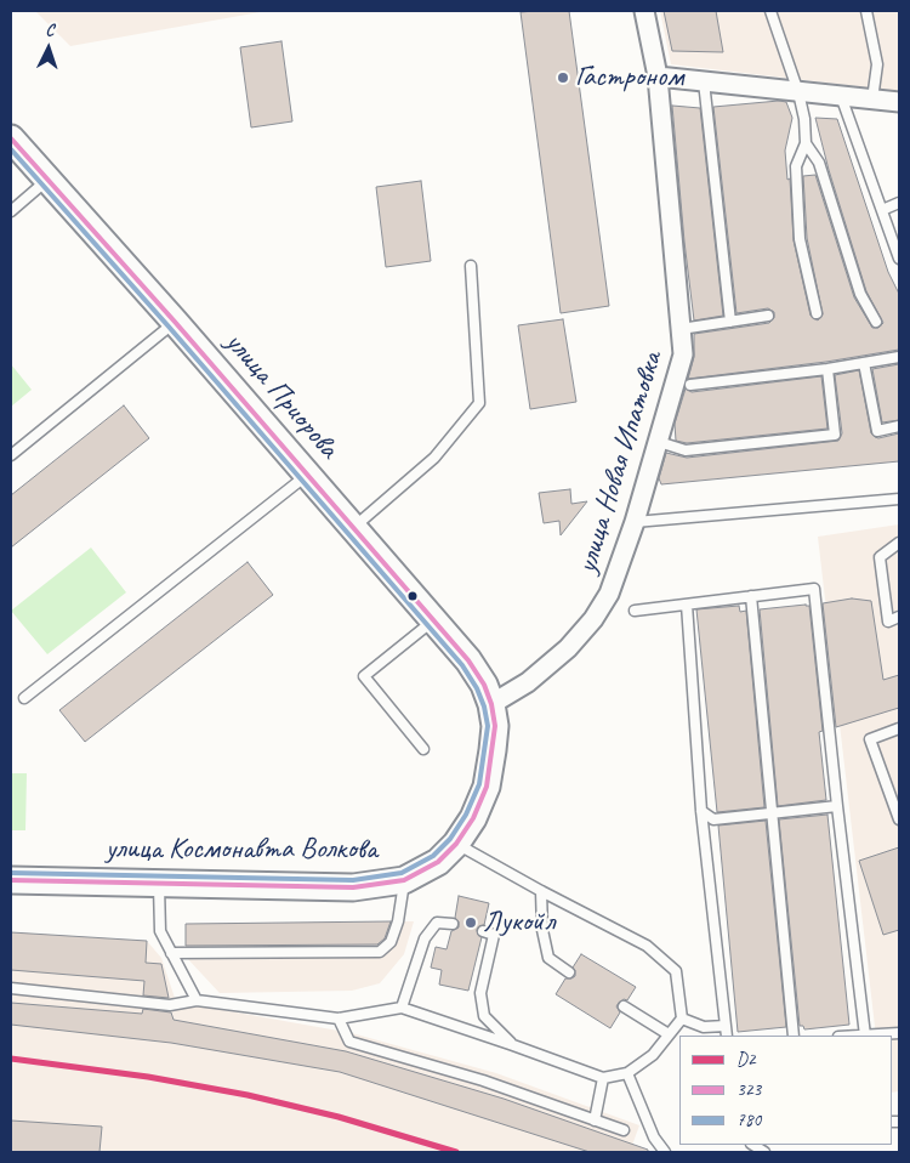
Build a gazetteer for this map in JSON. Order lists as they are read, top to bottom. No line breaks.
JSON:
{"streets":{"street":["улица Приорова","улица Новая Ипатовка","улица Космонавта Волкова"]},"crossings":[["улица Приорова","улица Новая Ипатовка"],["улица Приорова","улица Космонавта Волкова"],["улица Новая Ипатовка","улица Космонавта Волкова"]],"places":["Гастроном","Лукойл"],"lines":["transit line 323","transit line 780","transit line D2"],"legend":["D2","323","780"],"north":"top"}
